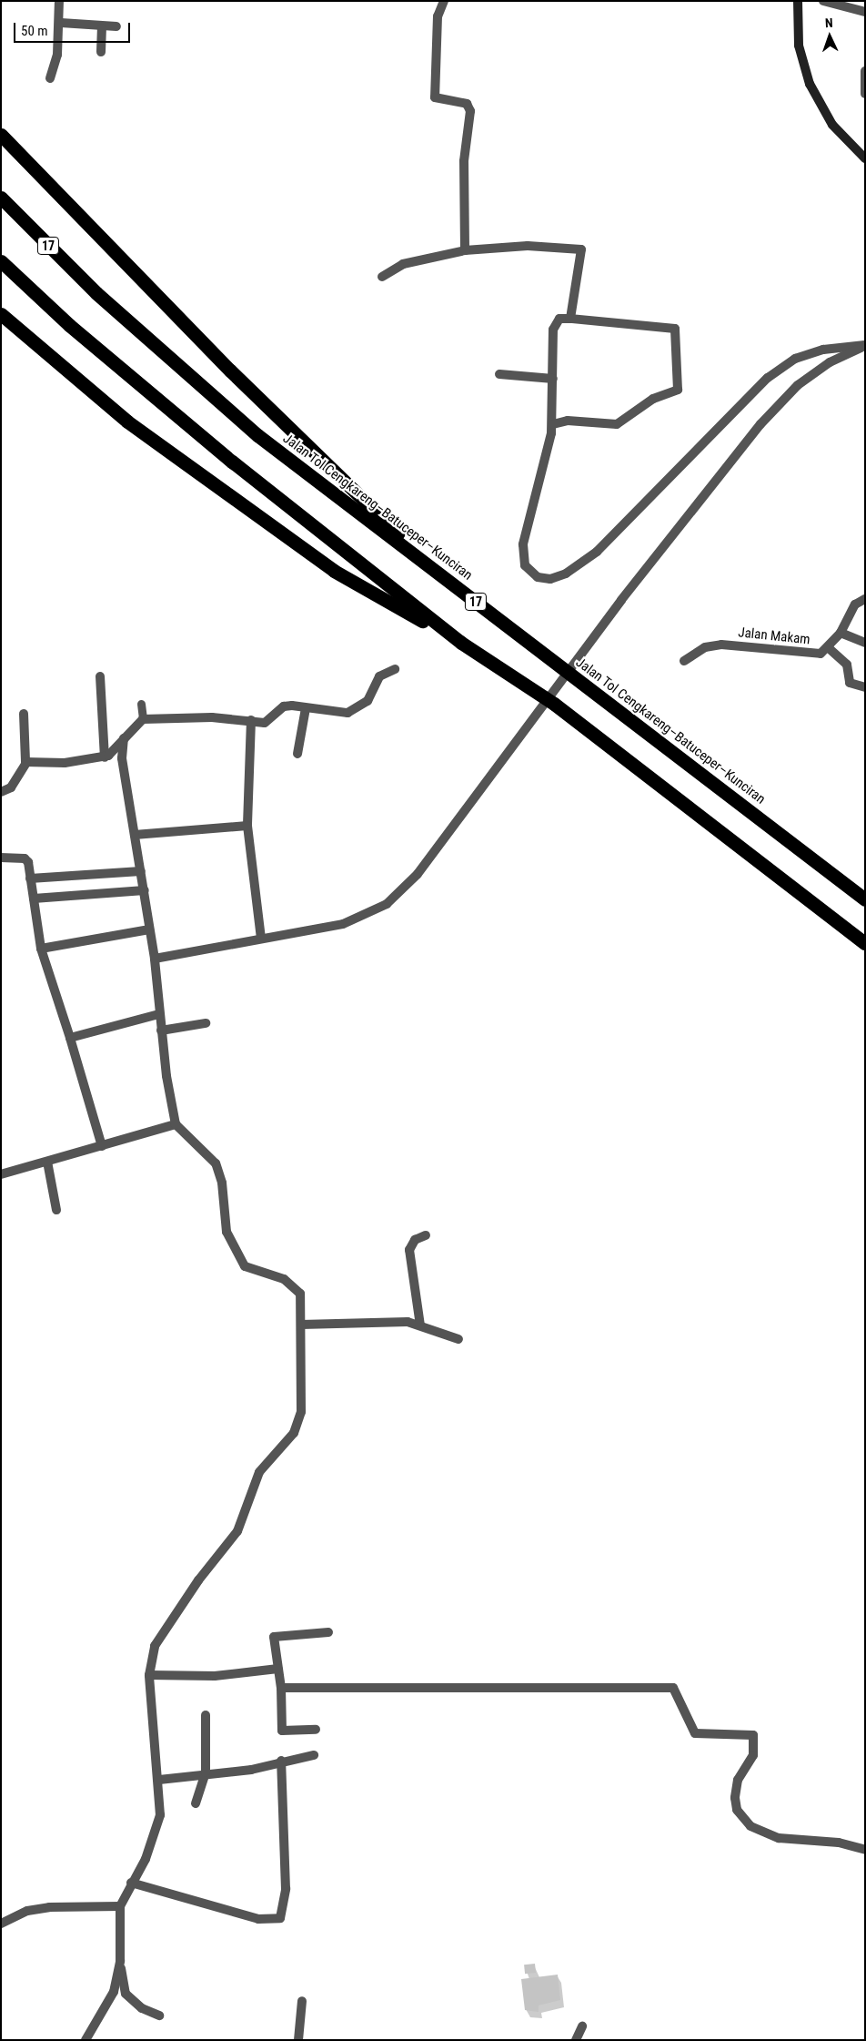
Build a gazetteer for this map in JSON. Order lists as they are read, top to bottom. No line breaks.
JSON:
{"streets":{"highway":["17","Jalan Tol Cengkareng–Batuceper–Kunciran"],"street":["Jalan Makam"]},"scale_bar":"50 m","north":"top"}
